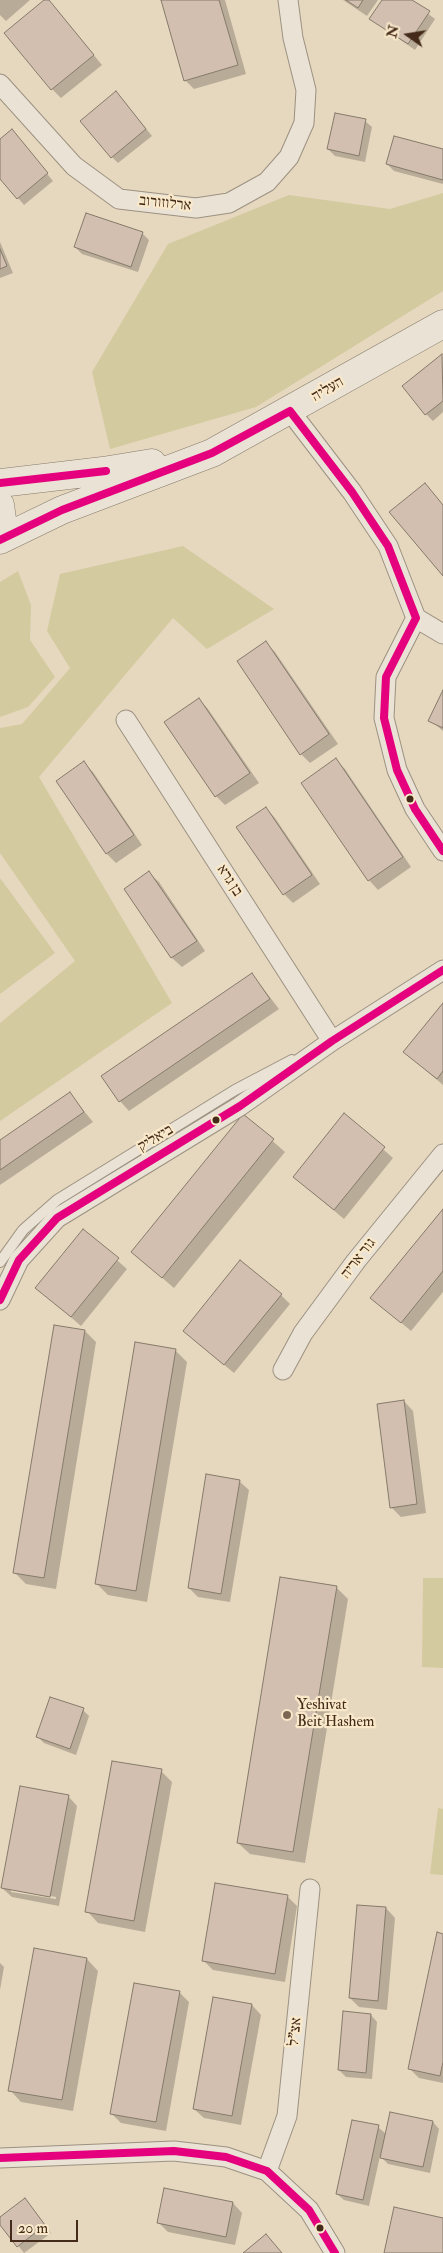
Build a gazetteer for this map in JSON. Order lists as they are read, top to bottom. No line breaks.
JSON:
{"streets":{"main road":["העליה"],"street":["ארלוזורוב","בן גרא","ביאליק","גור אריה","אצ\"ל"]},"crossings":[["בן גרא","ביאליק"]],"places":["Yeshivat Beit Hashem"],"scale_bar":"20 m","north":"left"}
